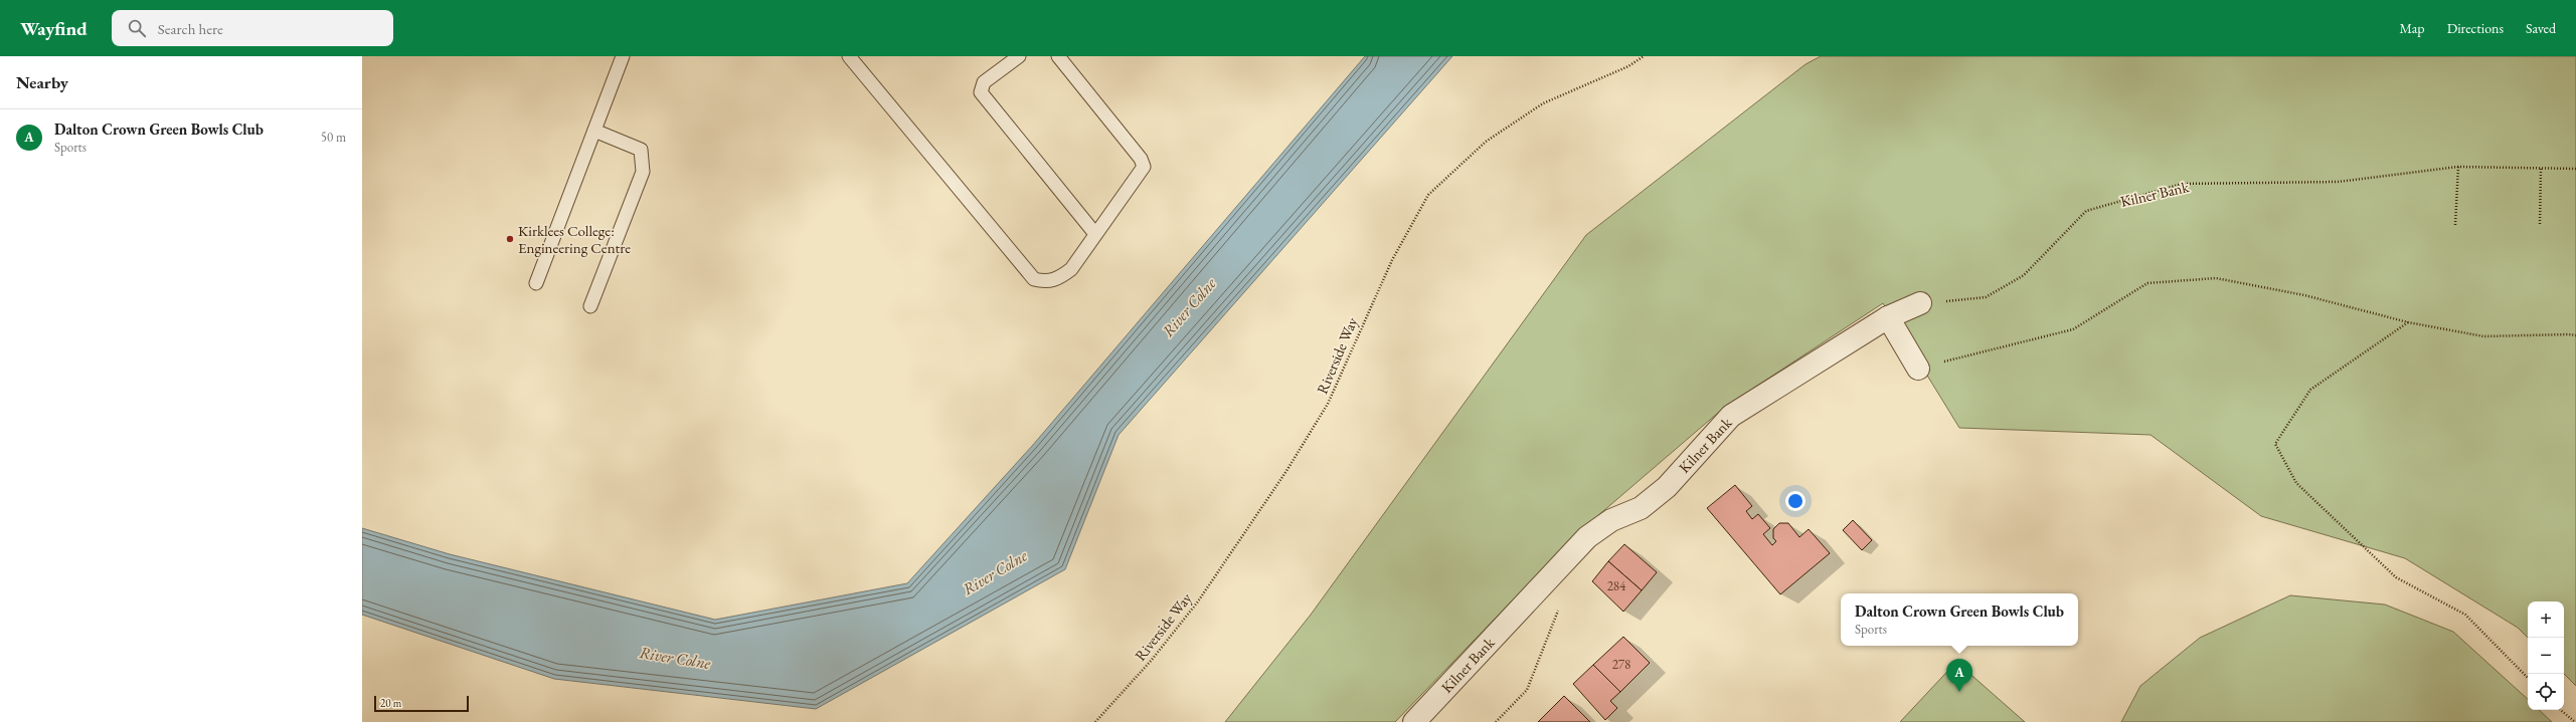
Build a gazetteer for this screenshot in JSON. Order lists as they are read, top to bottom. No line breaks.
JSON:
{"streets":{"street":["Kilner Bank"],"path":["Riverside Way"]},"water":["River Colne"],"places":["Kirklees College: Engineering Centre"],"house_numbers":["284","278"],"scale_bar":"20 m","page":{"header":"Wayfind","search":"Search here","nav":["Map","Directions","Saved"],"heading":"Nearby","list":[{"mark":"A","name":"Dalton Crown Green Bowls Club","note":"Sports","value":"50 m"}],"popup":["Dalton Crown Green Bowls Club","Sports"],"map_buttons":["+","−"],"pins":"A","scale":"20 m"}}
